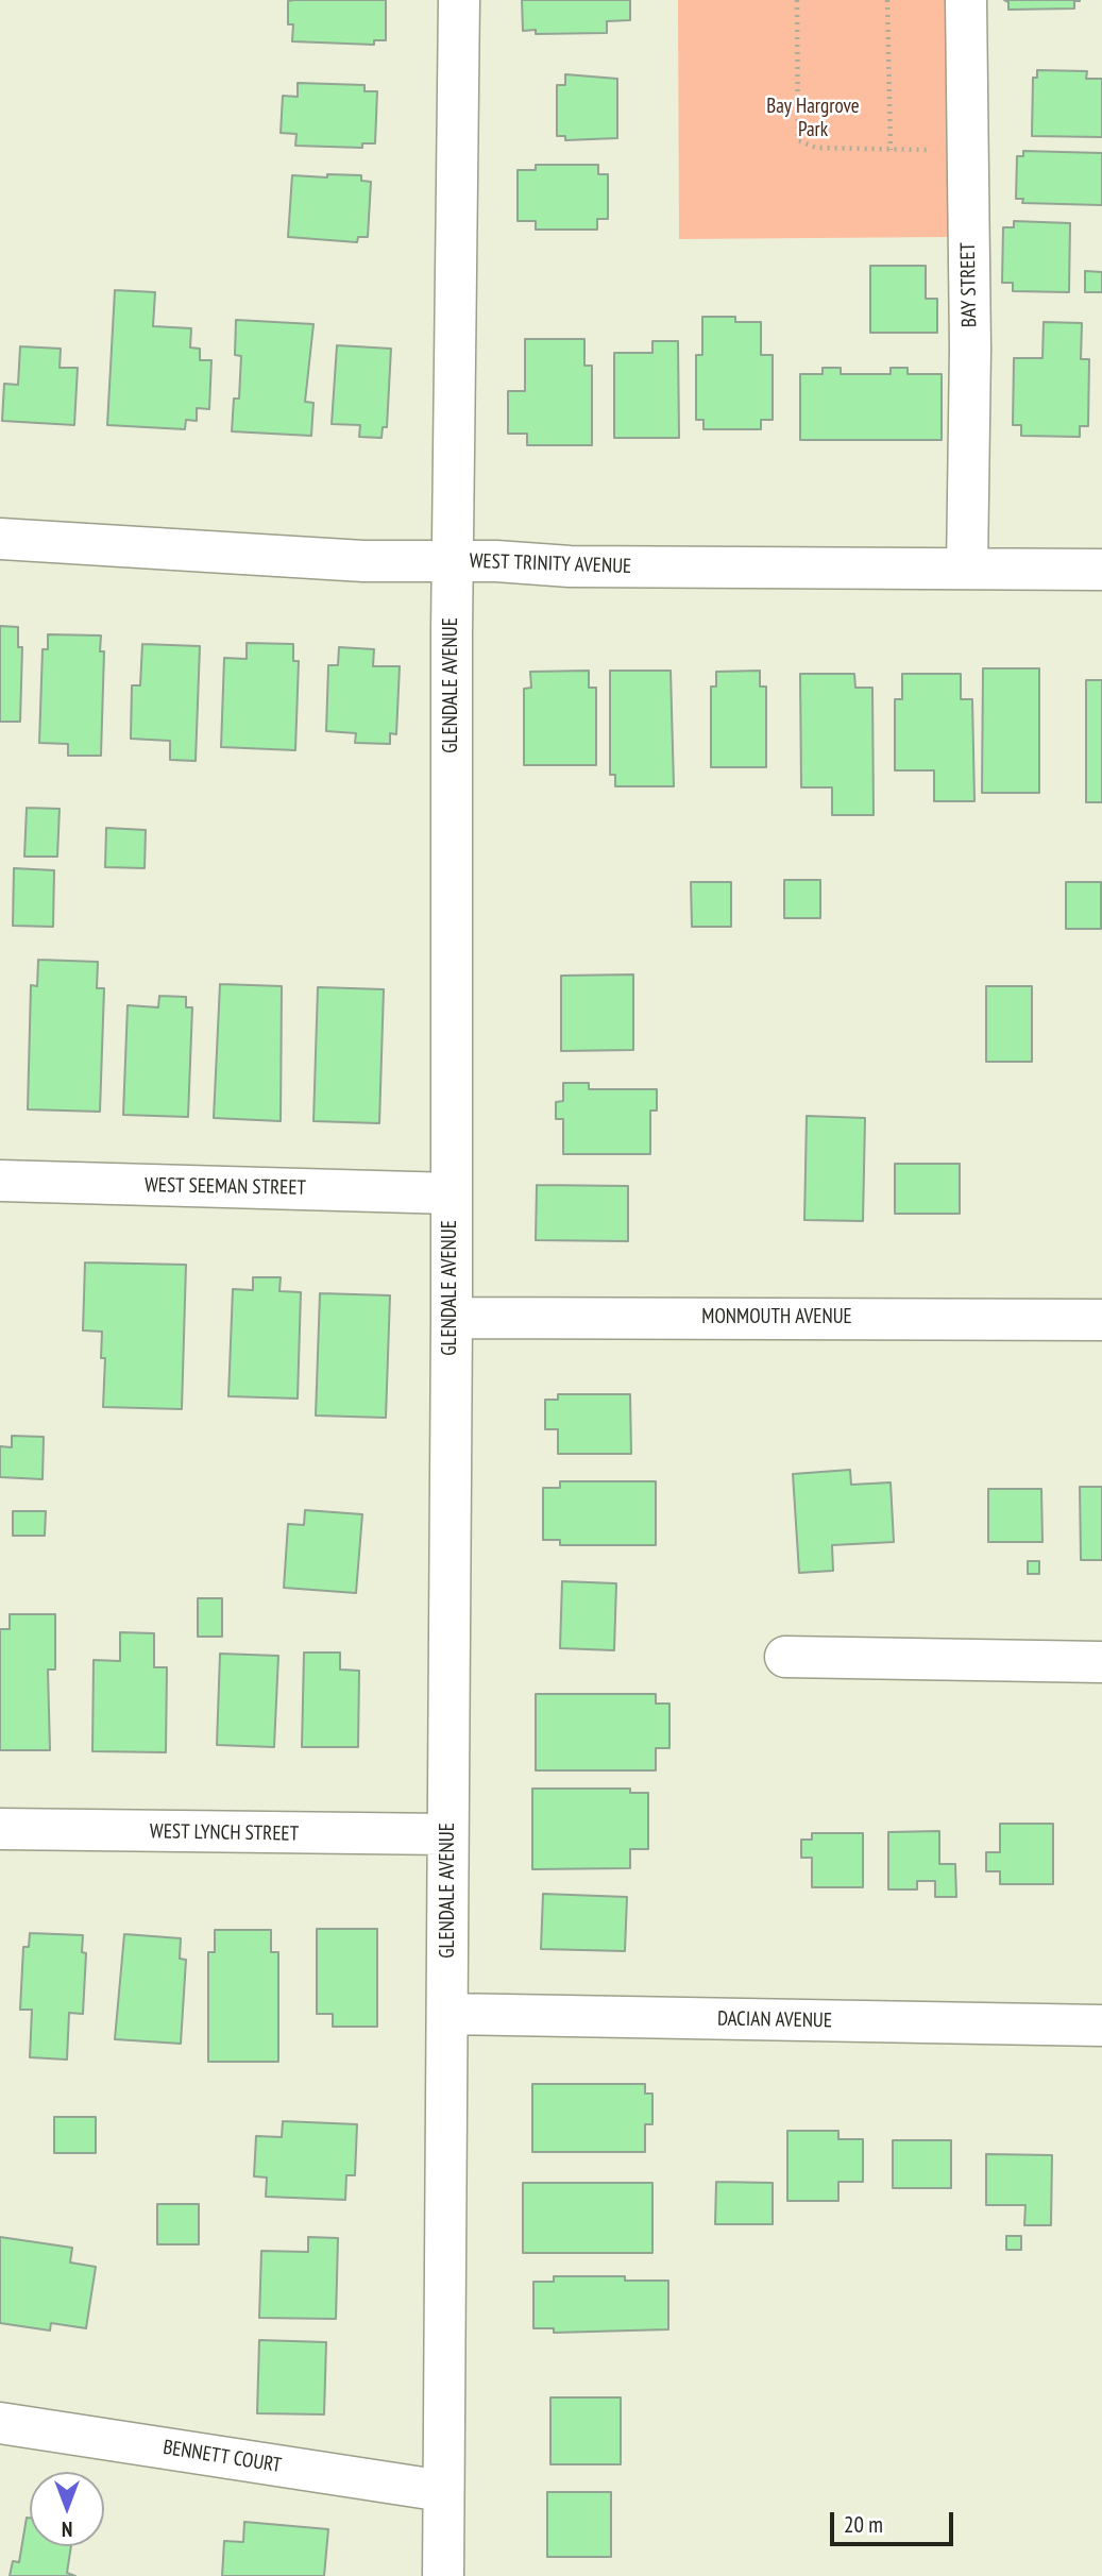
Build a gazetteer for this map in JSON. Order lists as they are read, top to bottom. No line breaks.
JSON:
{"streets":{"street":["BAY STREET","WEST TRINITY AVENUE","GLENDALE AVENUE","WEST SEEMAN STREET","MONMOUTH AVENUE","WEST LYNCH STREET","DACIAN AVENUE","BENNETT COURT"]},"crossings":[["BAY STREET","WEST TRINITY AVENUE"],["WEST TRINITY AVENUE","GLENDALE AVENUE"],["GLENDALE AVENUE","WEST SEEMAN STREET"],["GLENDALE AVENUE","MONMOUTH AVENUE"],["GLENDALE AVENUE","WEST LYNCH STREET"],["GLENDALE AVENUE","DACIAN AVENUE"],["GLENDALE AVENUE","BENNETT COURT"]],"parks":["Bay Hargrove Park"],"scale_bar":"20 m","north":"bottom"}
